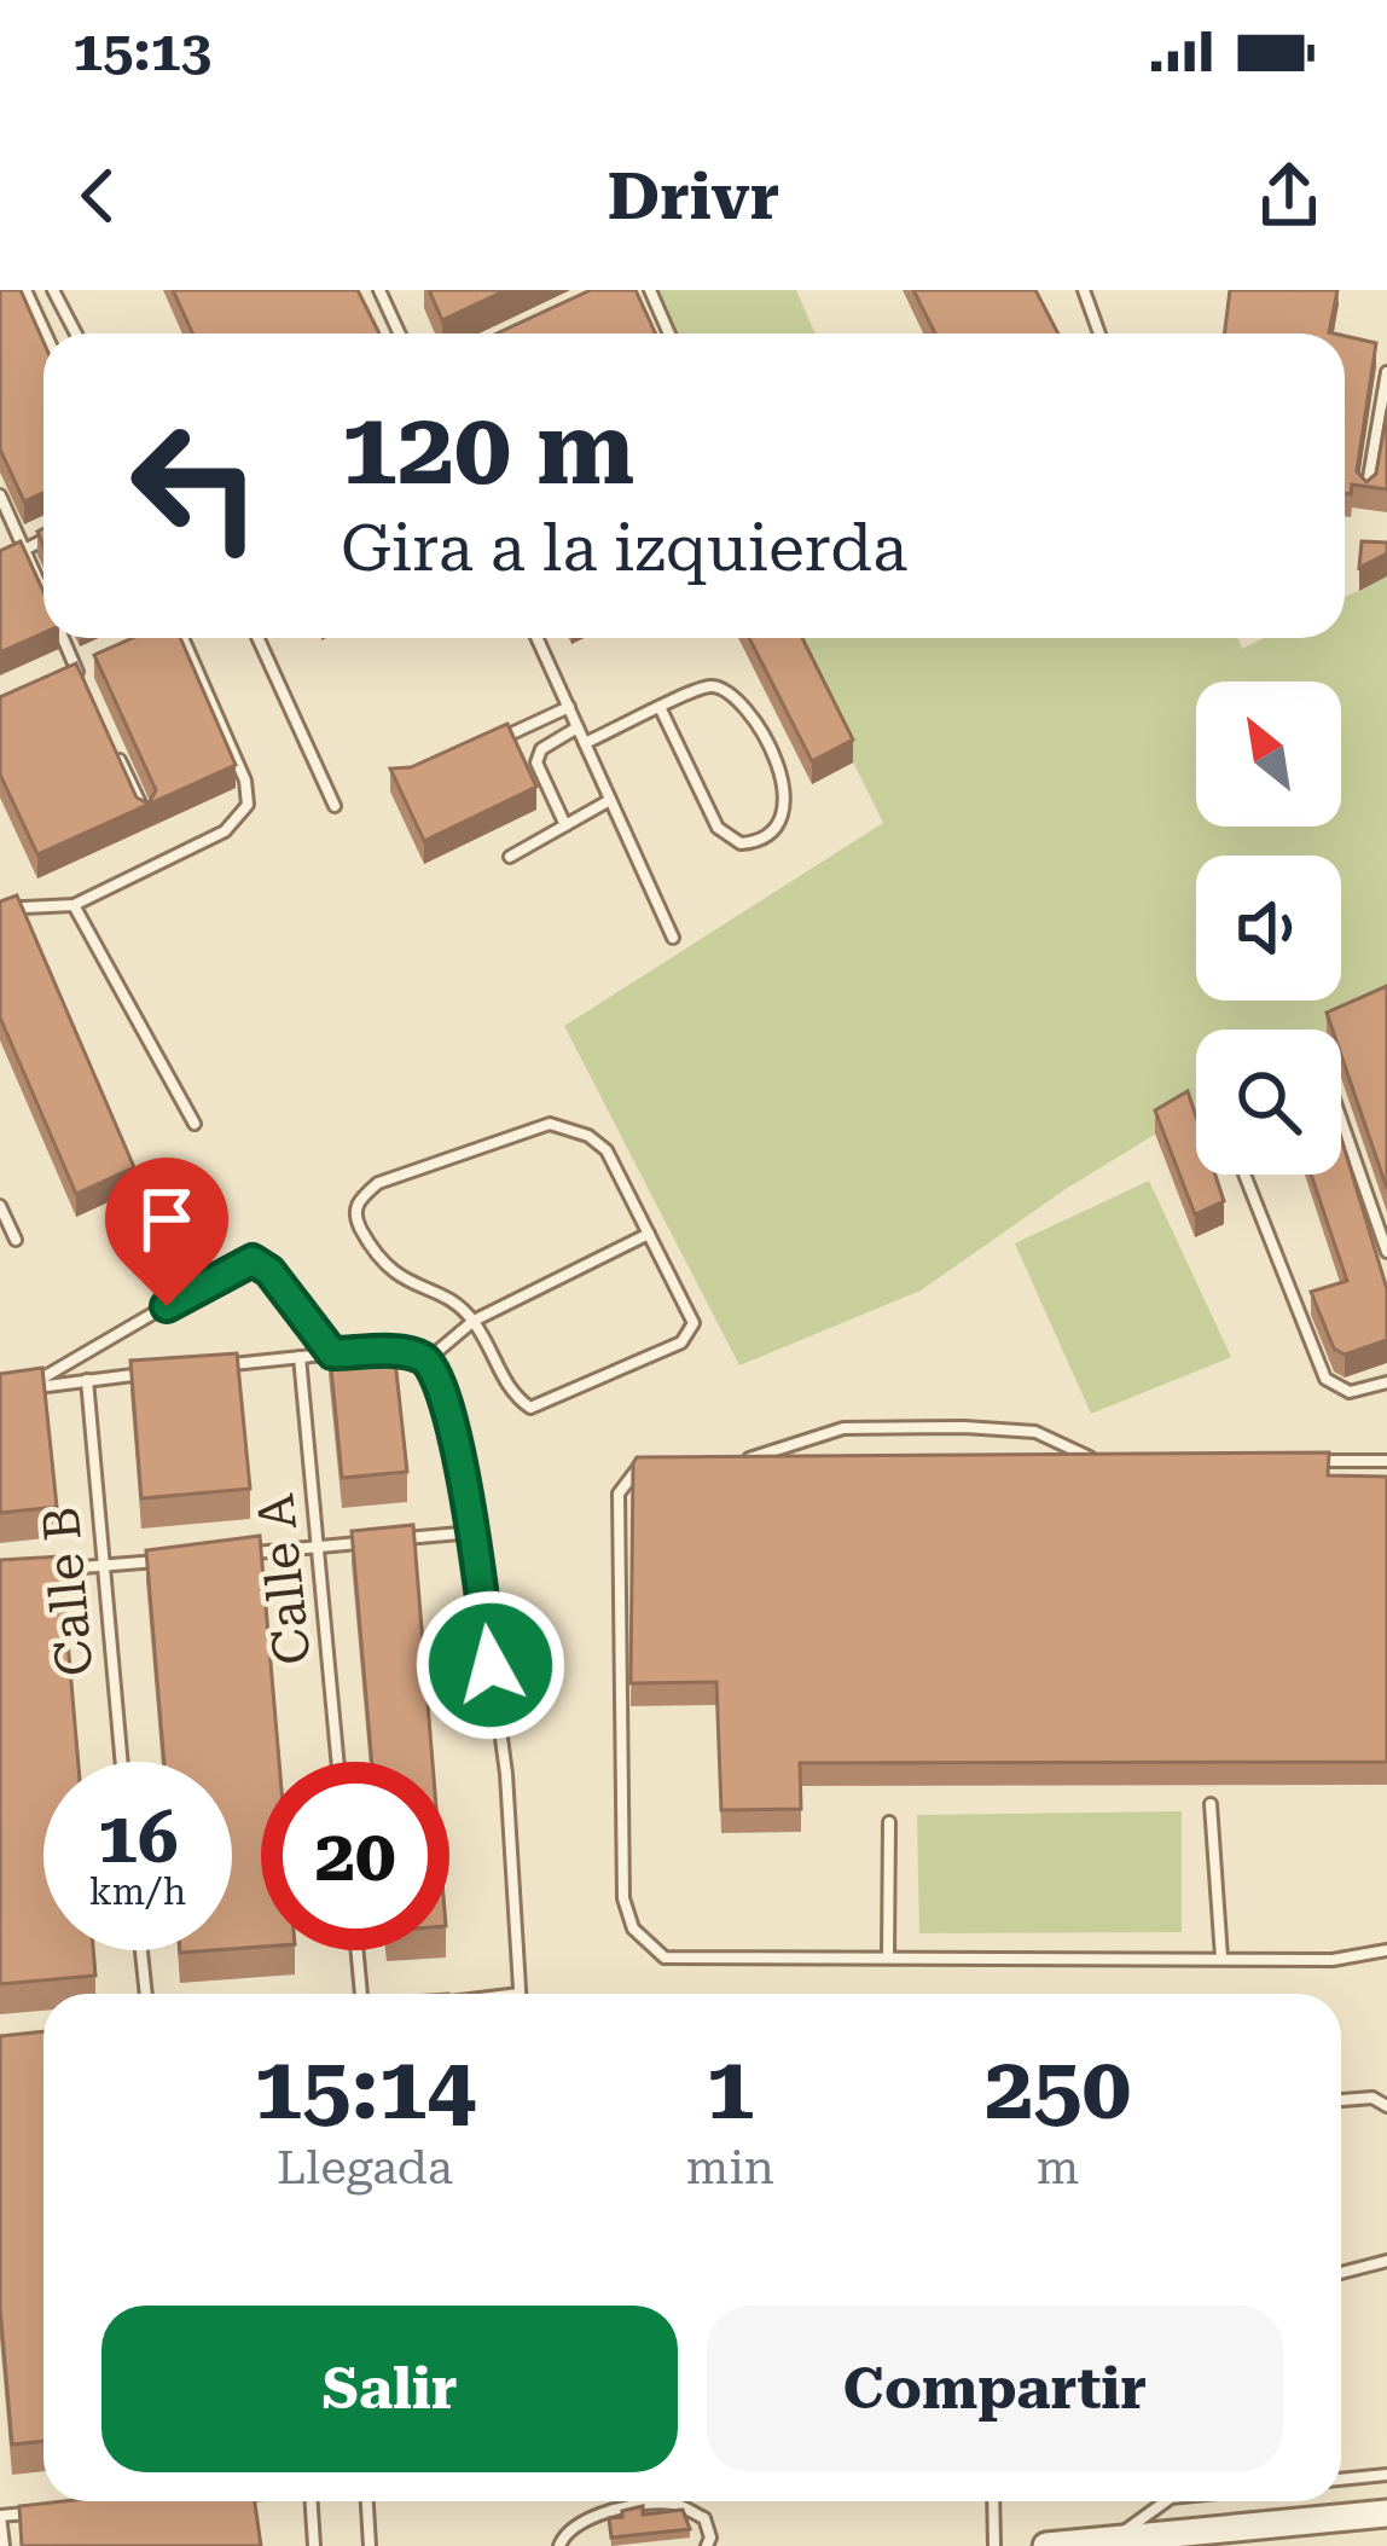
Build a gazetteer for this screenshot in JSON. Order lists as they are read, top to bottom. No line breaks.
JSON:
{"streets":{"lane":["Calle A","Calle B"]},"north":"top left","page":{"status":"15:13","header":"Drivr","turn":["120 m","Gira a la izquierda"],"speed":"16 km/h","limit":"20","eta":["15:14","Llegada","1","min","250","m"],"buttons":["Salir","Compartir"]}}
